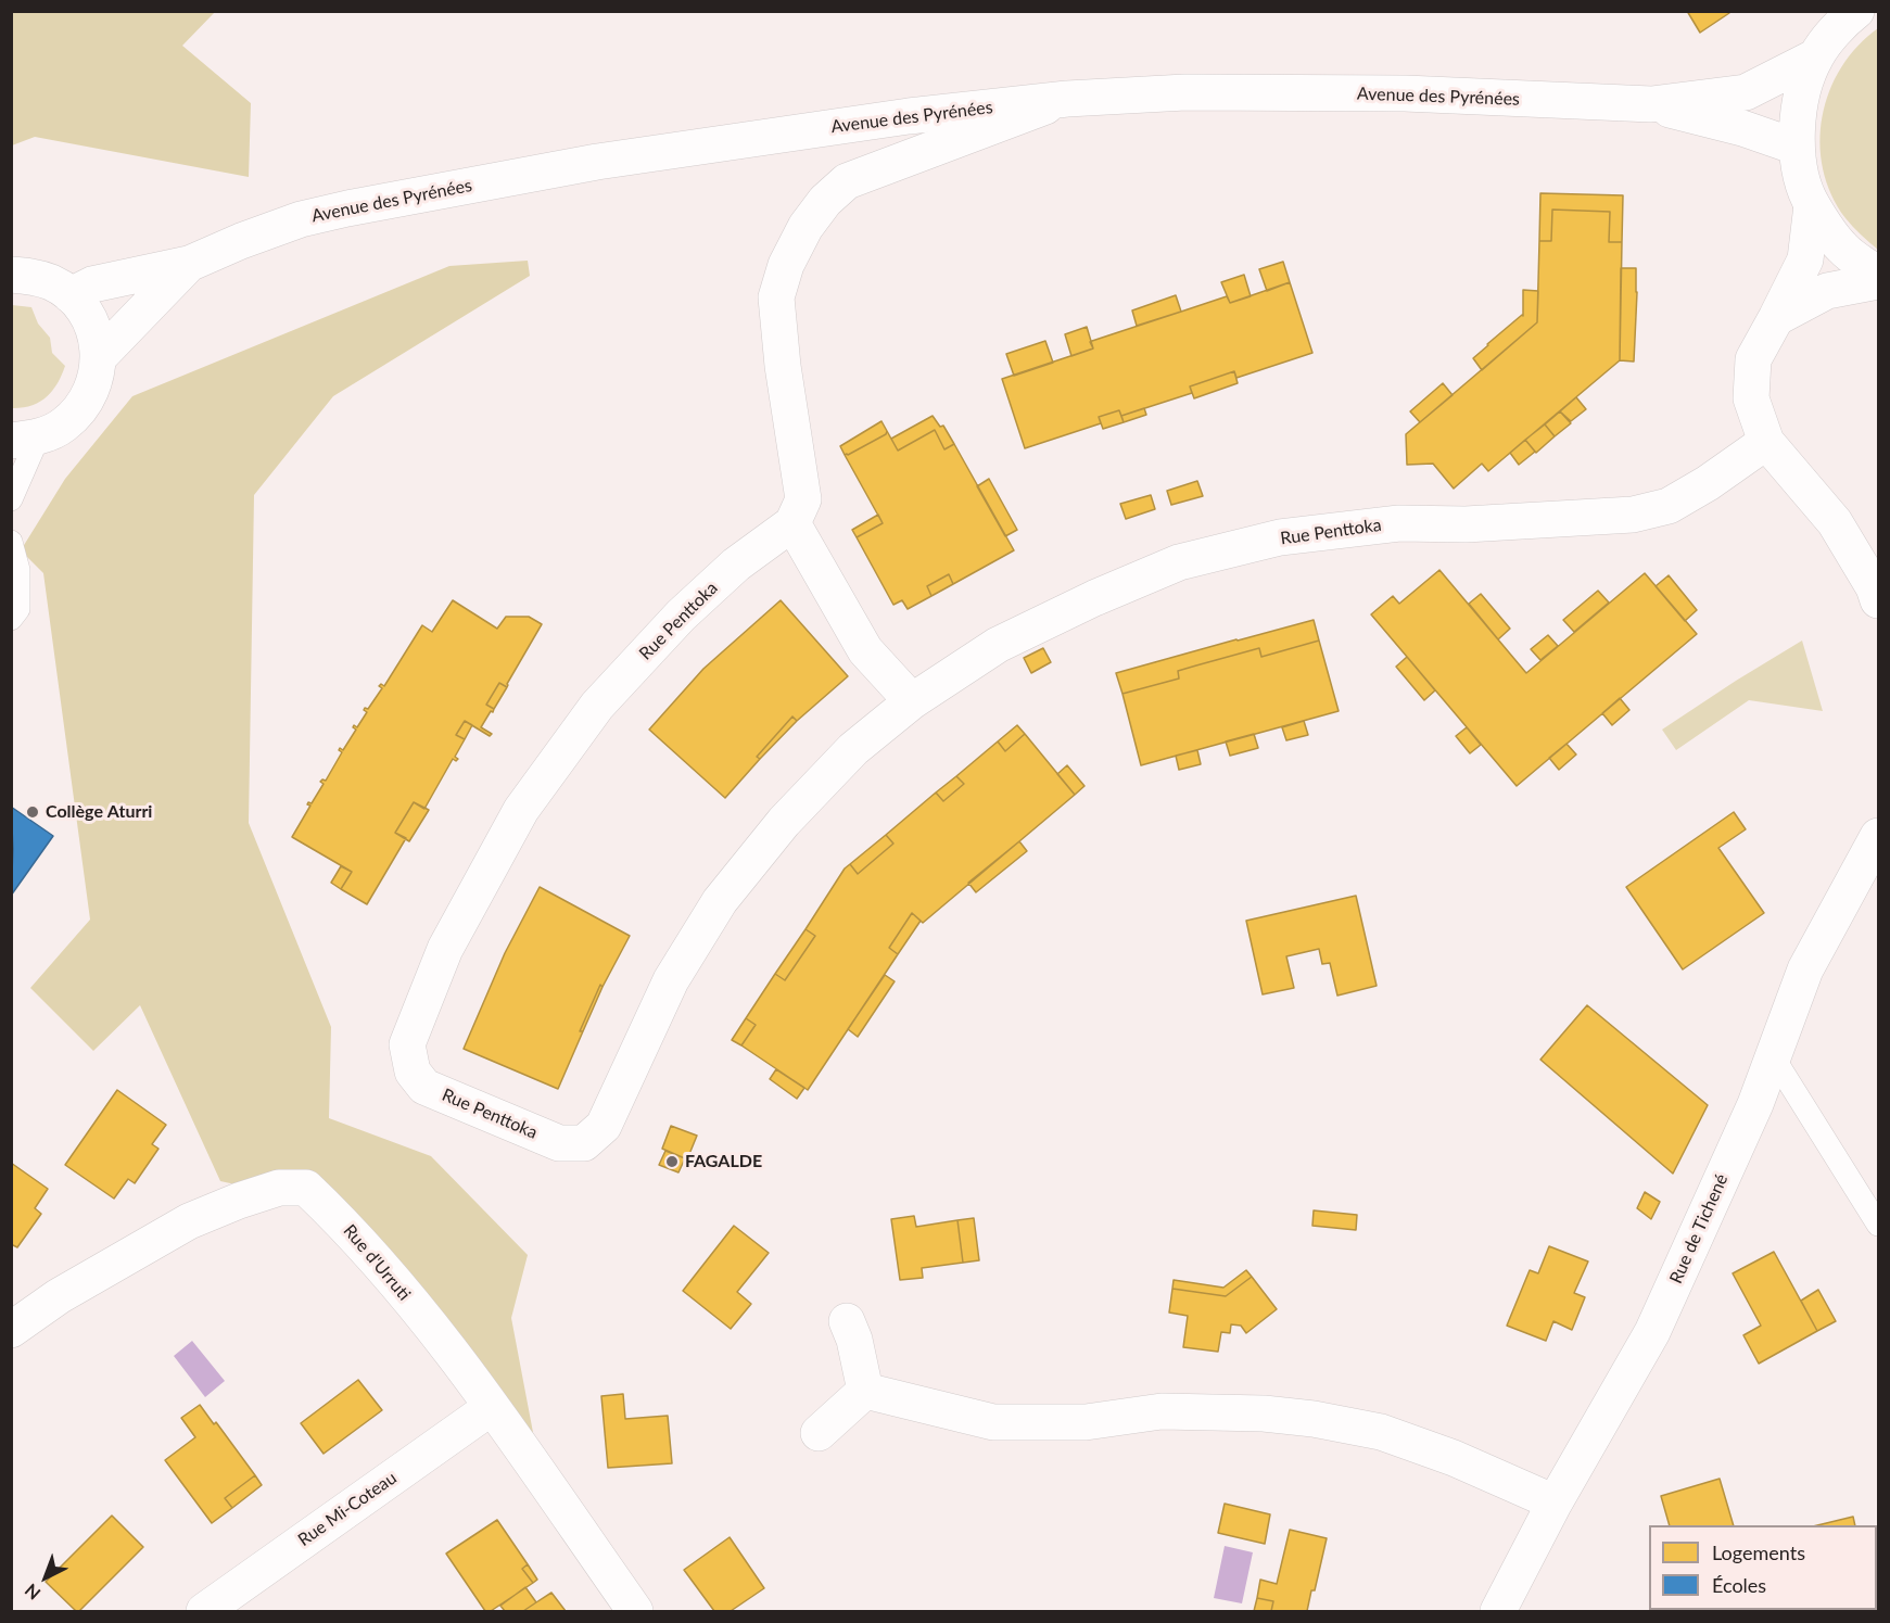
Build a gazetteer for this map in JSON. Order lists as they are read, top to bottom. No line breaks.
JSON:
{"streets":{"street":["Avenue des Pyrénées","Rue Penttoka","Rue de Tichené","Rue d'Urruti","Rue Mi-Coteau"]},"crossings":[["Rue d'Urruti","Rue Mi-Coteau"]],"places":["Collège Aturri","FAGALDE"],"legend":["Logements","Écoles"],"north":"bottom left"}
